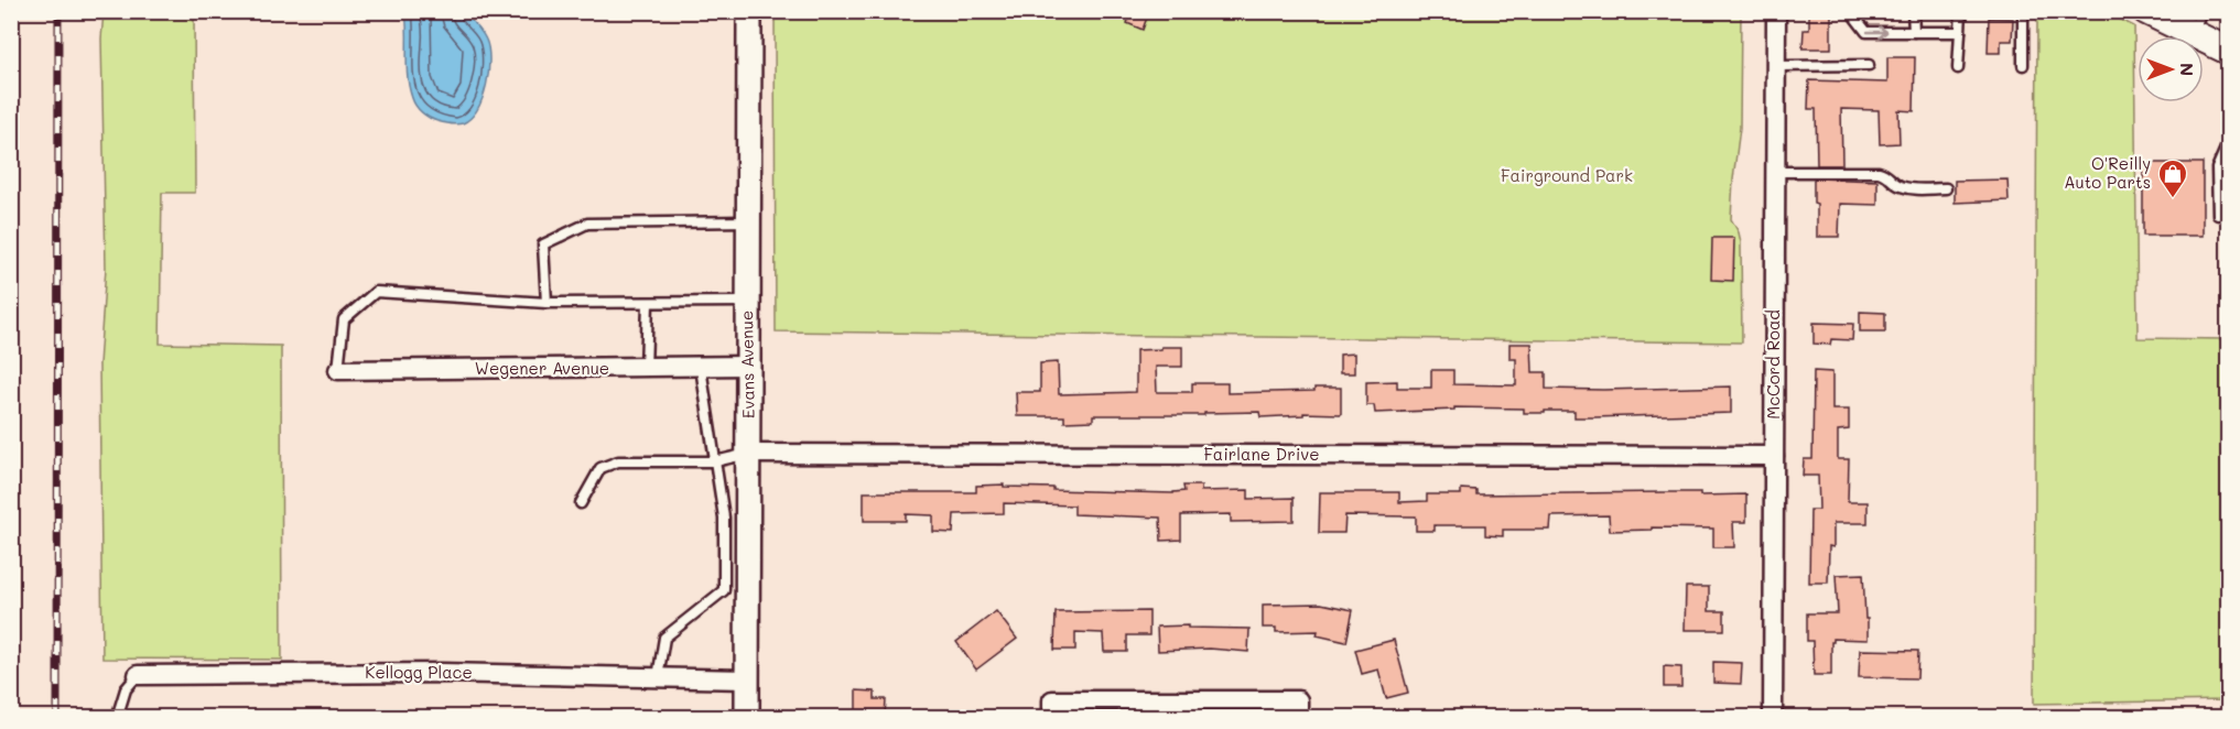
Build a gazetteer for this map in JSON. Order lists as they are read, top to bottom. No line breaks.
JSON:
{"streets":{"street":["Evans Avenue","McCord Road","Wegener Avenue","Fairlane Drive","Kellogg Place"]},"crossings":[["Evans Avenue","Wegener Avenue"],["Evans Avenue","Fairlane Drive"],["Evans Avenue","Kellogg Place"],["McCord Road","Fairlane Drive"]],"parks":["Fairground Park"],"places":{"shop":["O'Reilly Auto Parts"]},"north":"right"}
